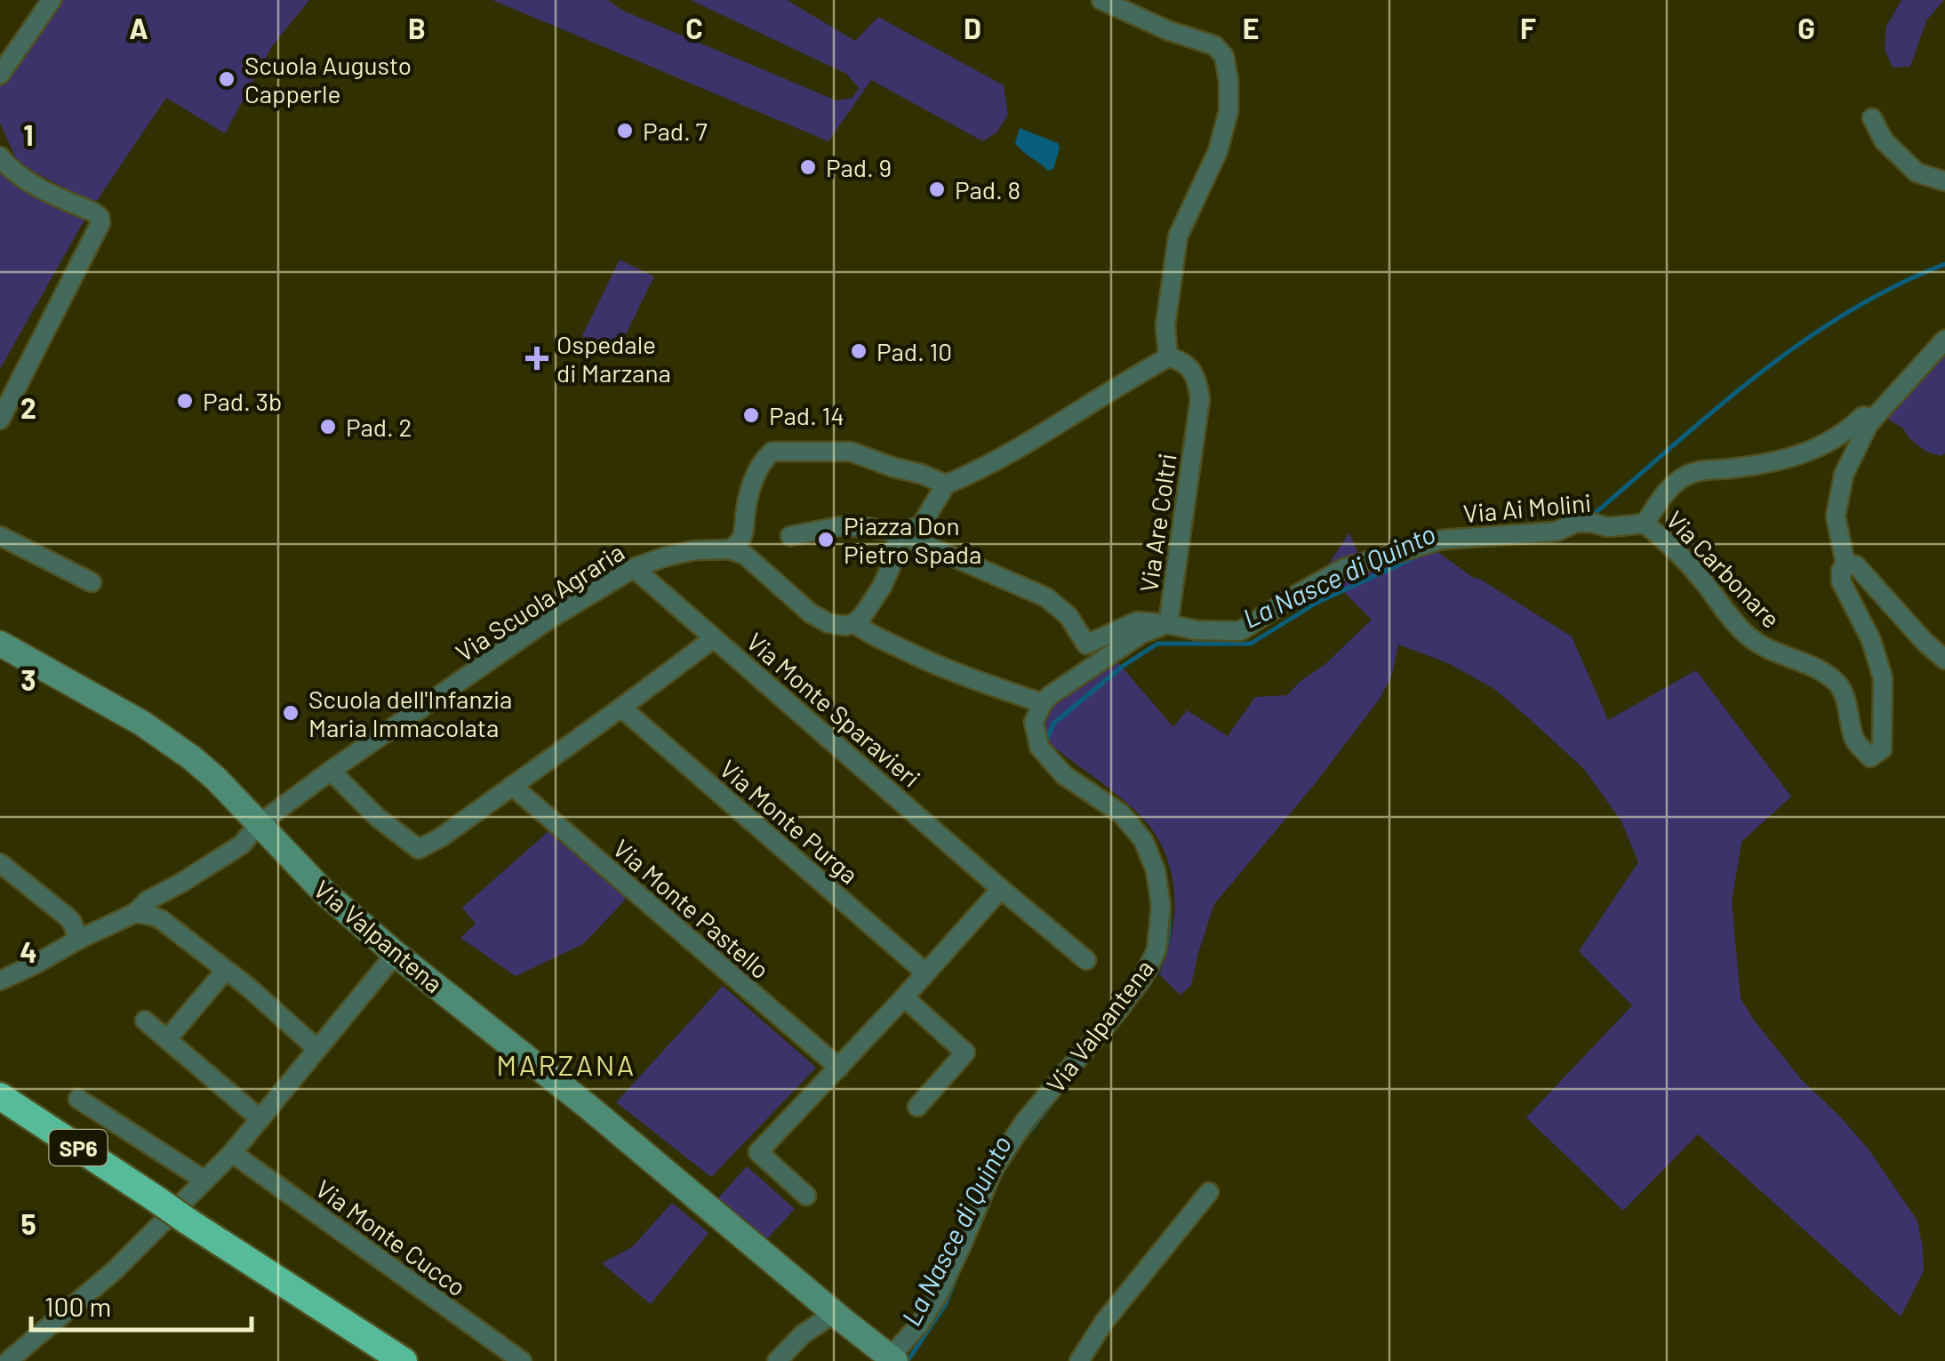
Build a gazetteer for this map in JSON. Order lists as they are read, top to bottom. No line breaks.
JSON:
{"streets":{"highway":["SP6"],"street":["Via Ai Molini","Via Are Coltri","Via Carbonare","Via Scuola Agraria","Via Monte Sparavieri","Via Monte Purga","Via Monte Pastello","Via Valpantena","Via Monte Cucco"]},"crossings":[["Via Ai Molini","Via Are Coltri"],["Via Ai Molini","Via Carbonare"],["Via Are Coltri","Via Valpantena"],["Via Scuola Agraria","Via Monte Sparavieri"],["Via Scuola Agraria","Via Valpantena"]],"districts":["MARZANA"],"water":["La Nasce di Quinto"],"places":{"other":["Scuola Augusto Capperle","Pad. 7","Pad. 9","Pad. 8","Pad. 10","Pad. 3b","Pad. 14","Pad. 2","Piazza Don Pietro Spada","Scuola dell'Infanzia Maria Immacolata"],"health":["Ospedale di Marzana"]},"scale_bar":"100 m","grid":{"columns":["A","B","C","D","E","F","G"],"rows":["1","2","3","4","5"]}}
